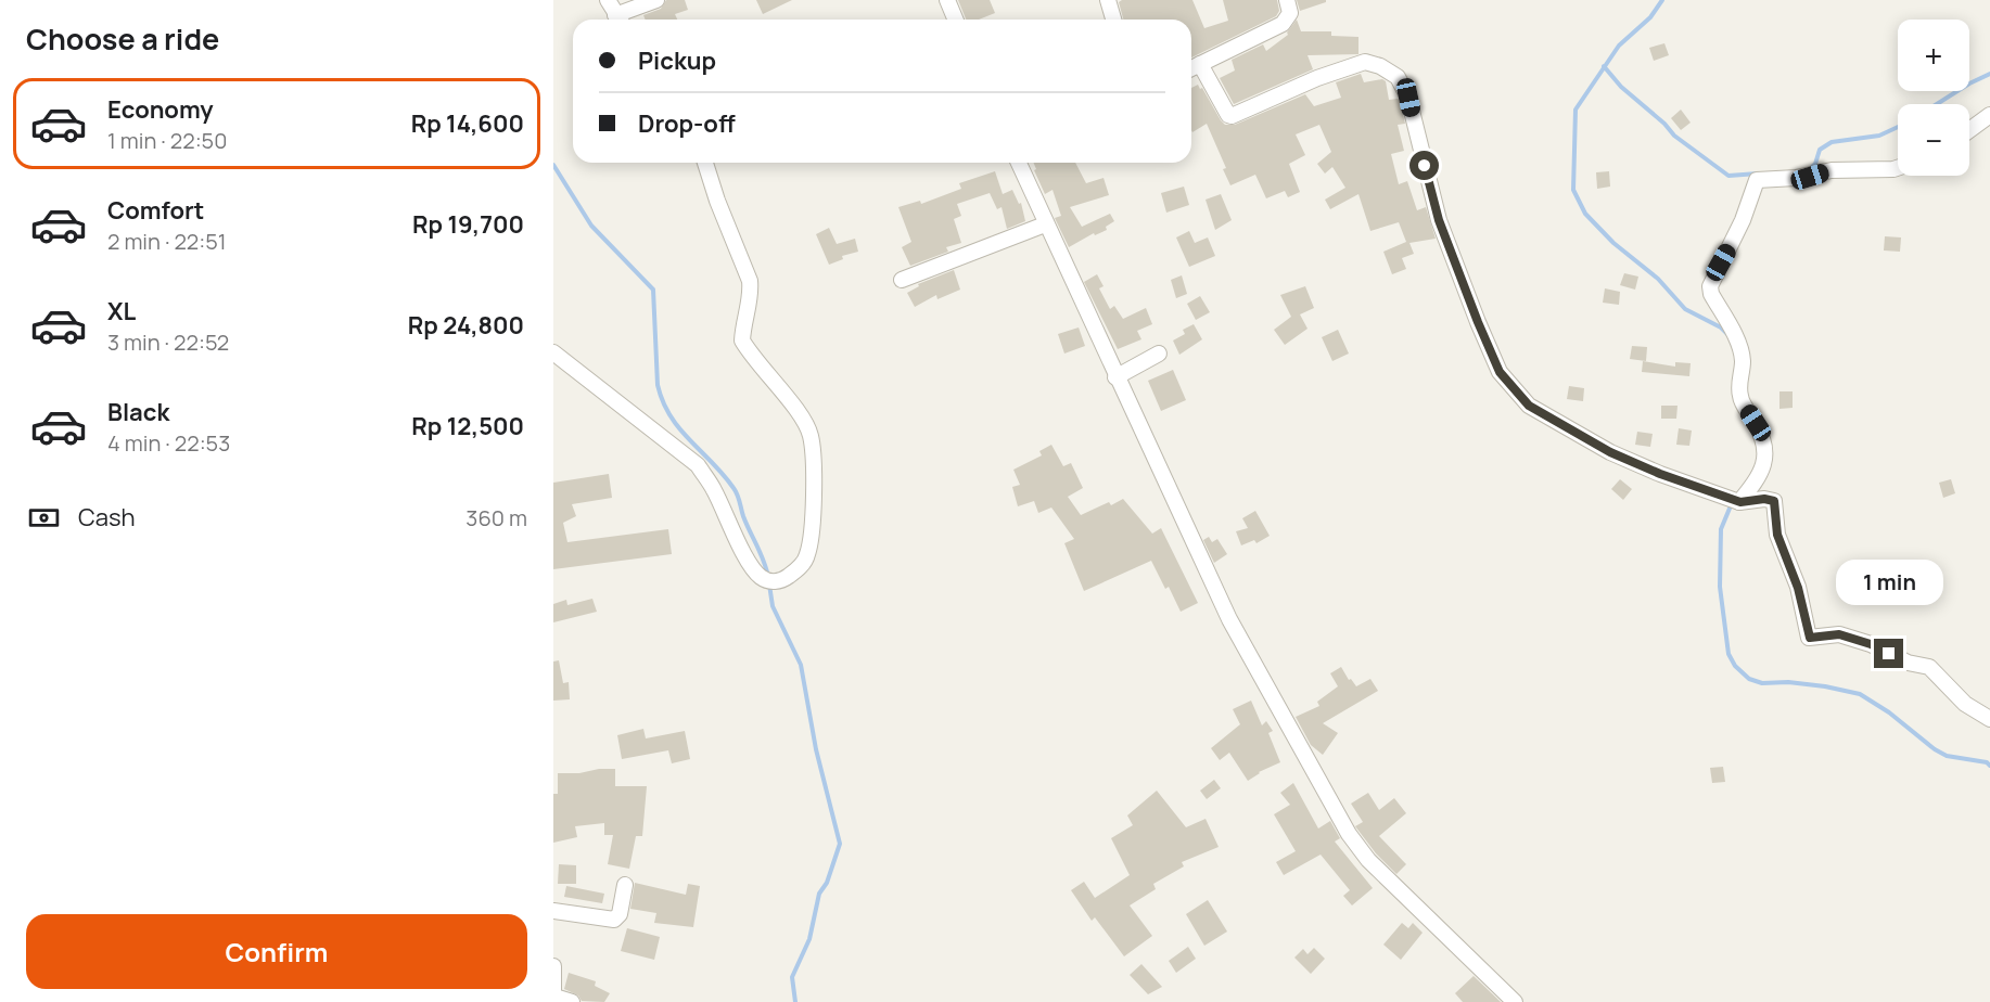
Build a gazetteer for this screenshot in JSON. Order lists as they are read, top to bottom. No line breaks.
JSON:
{"page":{"heading":"Choose a ride","map_buttons":["+","−"],"banner":["Pickup","Drop-off"],"list":[{"name":"Economy","note":"1 min · 22:50","value":"Rp 14,600"},{"name":"Comfort","note":"2 min · 22:51","value":"Rp 19,700"},{"name":"XL","note":"3 min · 22:52","value":"Rp 24,800"},{"name":"Black","note":"4 min · 22:53","value":"Rp 12,500"}],"pay":["Cash","360 m"],"bubble":"1 min","buttons":"Confirm"}}
